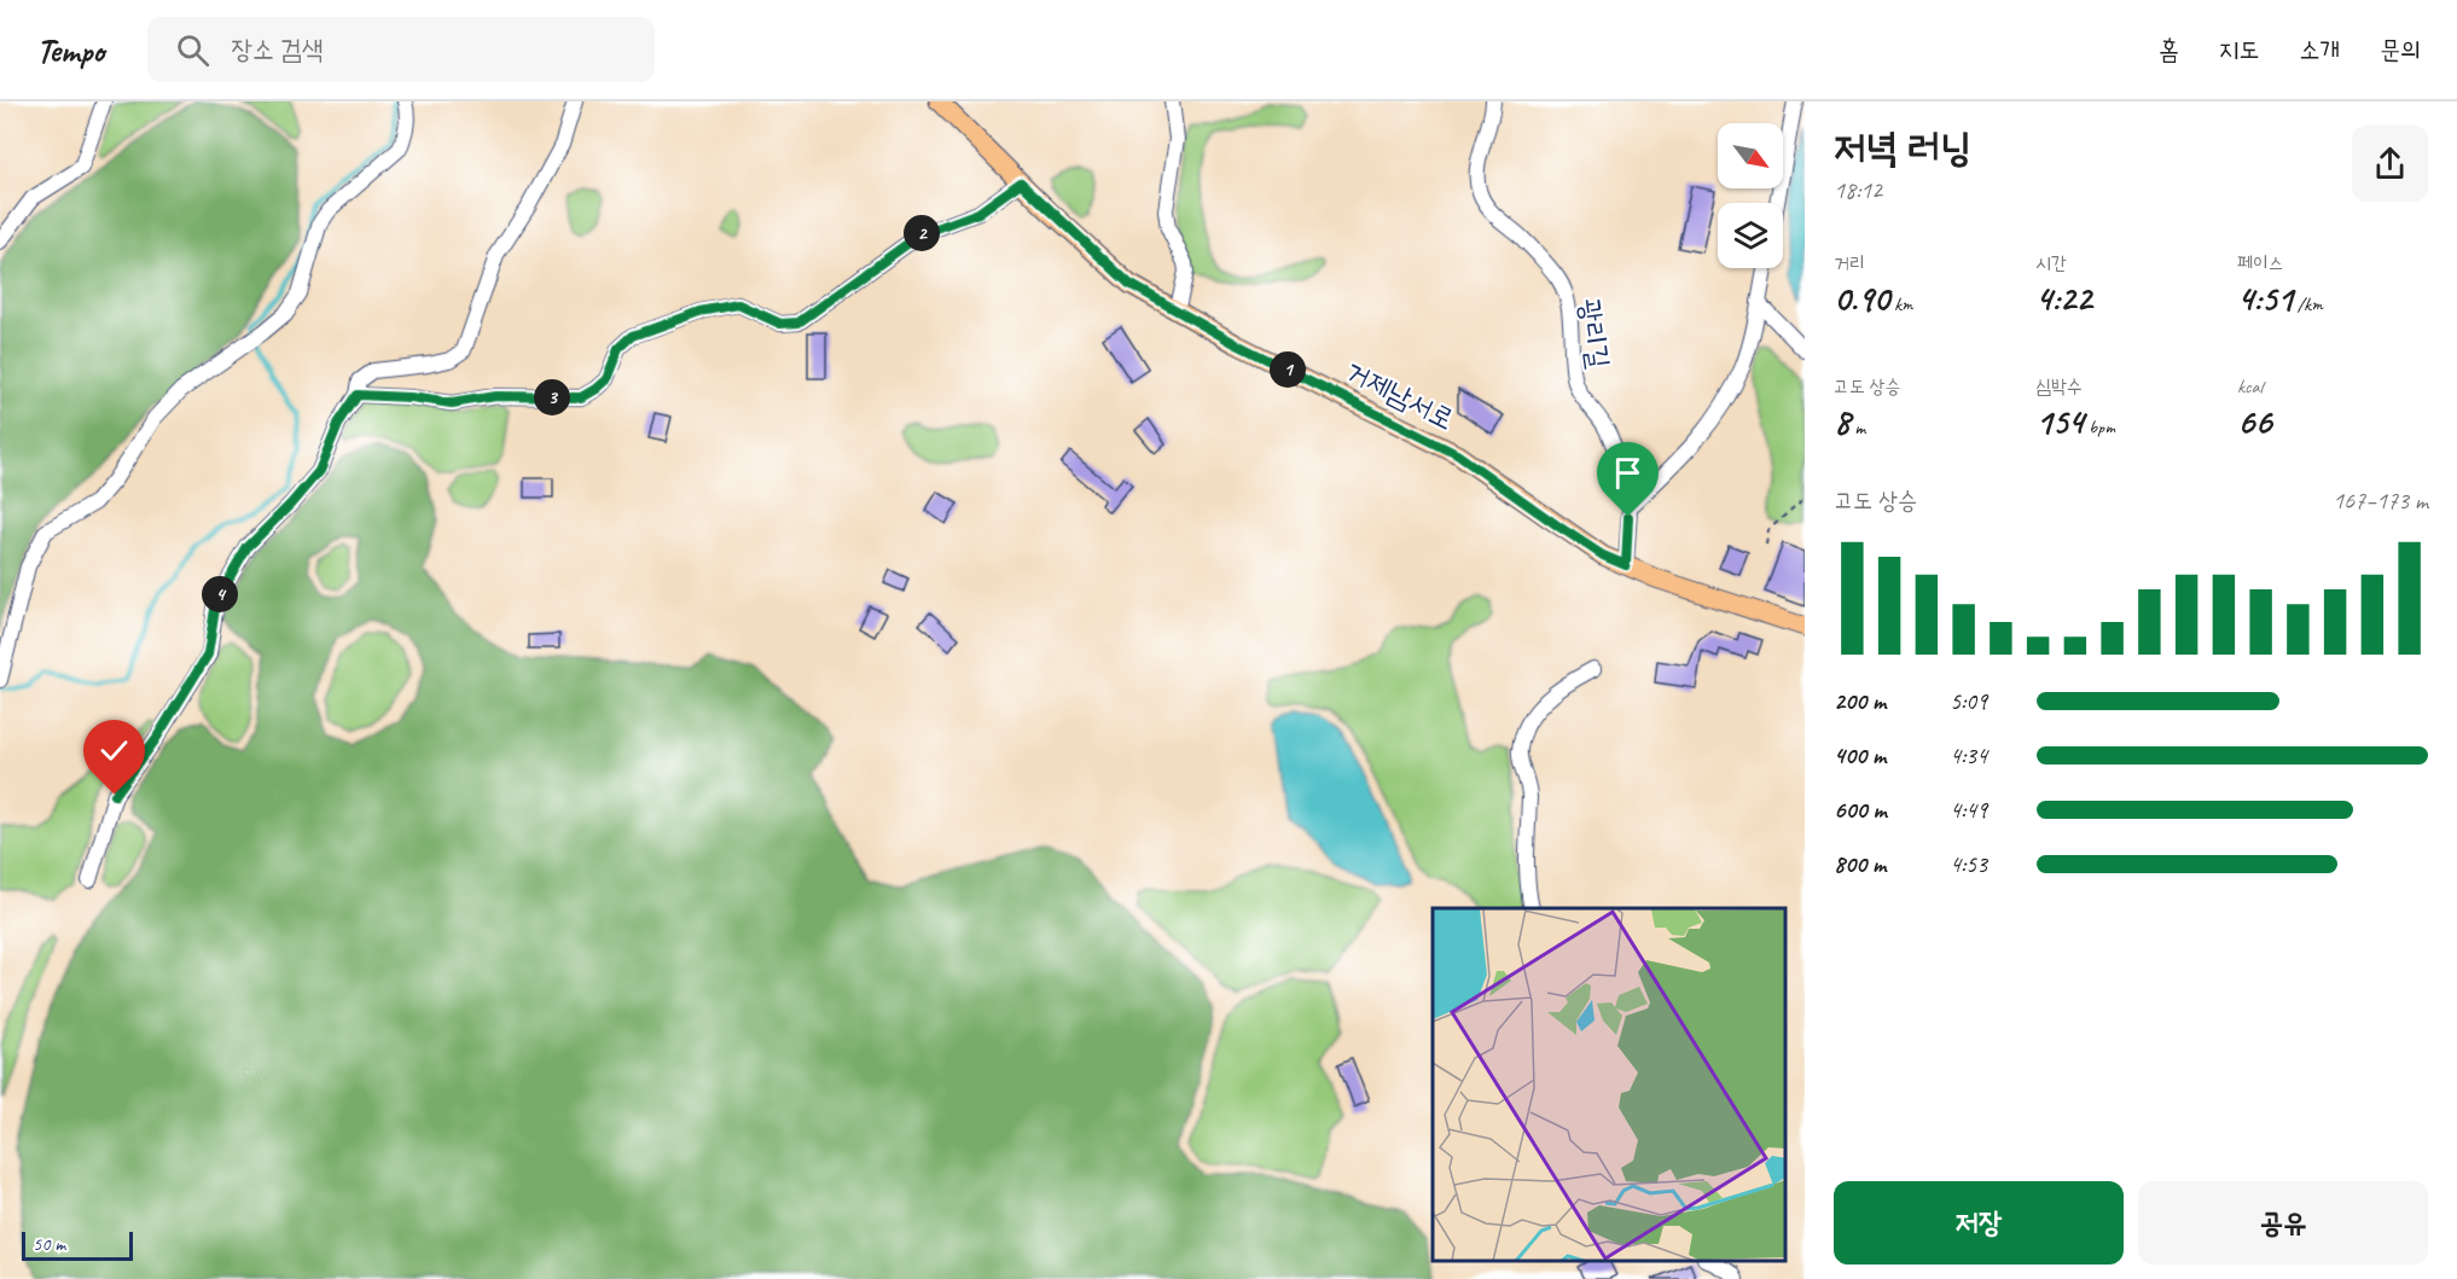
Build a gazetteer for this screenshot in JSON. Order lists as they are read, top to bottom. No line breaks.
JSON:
{"streets":{"main road":["거제남서로"],"street":["광리길"]},"crossings":[["광리길","거제남서로"]],"scale_bar":"50 m","north":"bottom right","page":{"header":"Tempo","search":"장소 검색","nav":["홈","지도","소개","문의"],"heading":["저녁 러닝","18:12"],"pins":["2","1","3","4"],"stats":[["거리","0.90 km"],["시간","4:22"],["페이스","4:51 /km"],["고도 상승","8 m"],["심박수","154 bpm"],["kcal","66"]],"chart":["고도 상승","167–173 m"],"list":[{"name":"200 m","note":"5:09"},{"name":"400 m","note":"4:34"},{"name":"600 m","note":"4:49"},{"name":"800 m","note":"4:53"}],"buttons":["저장","공유"],"scale":"50 m"}}
